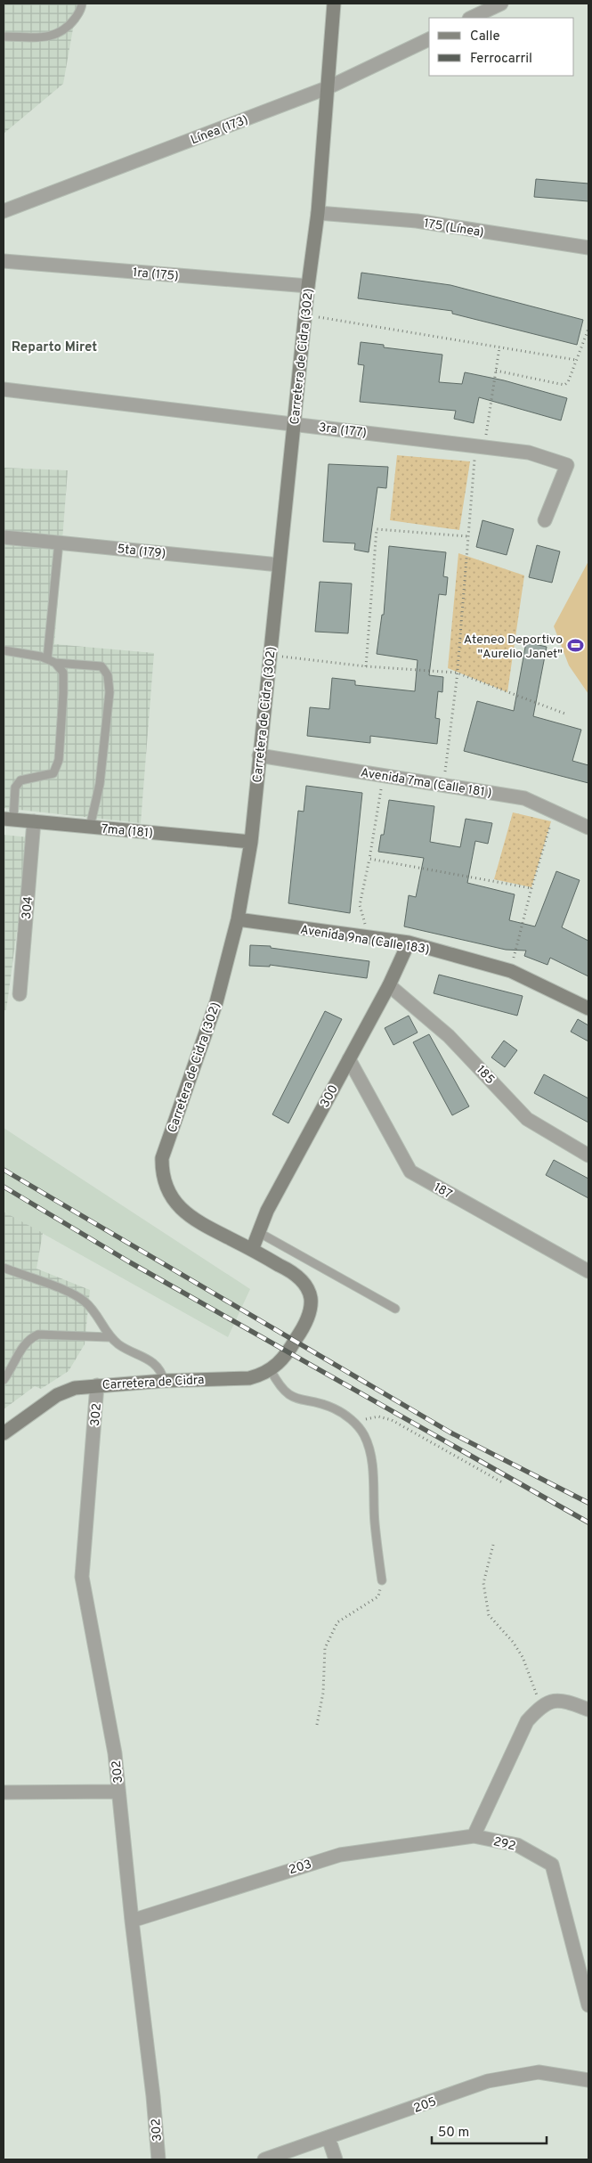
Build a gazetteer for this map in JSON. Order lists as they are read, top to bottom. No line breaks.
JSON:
{"streets":{"main road":["Carretera de Cidra (302)","7ma (181)","Avenida 9na (Calle 183)","300","Carretera de Cidra"],"street":["Línea (173)","175 (Línea)","1ra (175)","3ra (177)","5ta (179)","Avenida 7ma (Calle 181 )","304","185","187","302","292","203","205"]},"crossings":[["Línea (173)","Carretera de Cidra (302)"],["175 (Línea)","Carretera de Cidra (302)"],["1ra (175)","Carretera de Cidra (302)"],["Carretera de Cidra (302)","3ra (177)"],["Carretera de Cidra (302)","5ta (179)"],["Carretera de Cidra (302)","Avenida 7ma (Calle 181 )"],["Carretera de Cidra (302)","7ma (181)"],["Carretera de Cidra (302)","Avenida 9na (Calle 183)"],["Carretera de Cidra (302)","300"],["Carretera de Cidra (302)","Carretera de Cidra"],["7ma (181)","304"],["Avenida 9na (Calle 183)","300"],["185","300"],["300","187"],["Carretera de Cidra","302"],["302","203"],["292","203"]],"districts":["Reparto Miret"],"places":{"sports":["Ateneo Deportivo \"Aurelio Janet\""]},"legend":["Calle","Ferrocarril"],"scale_bar":"50 m"}
